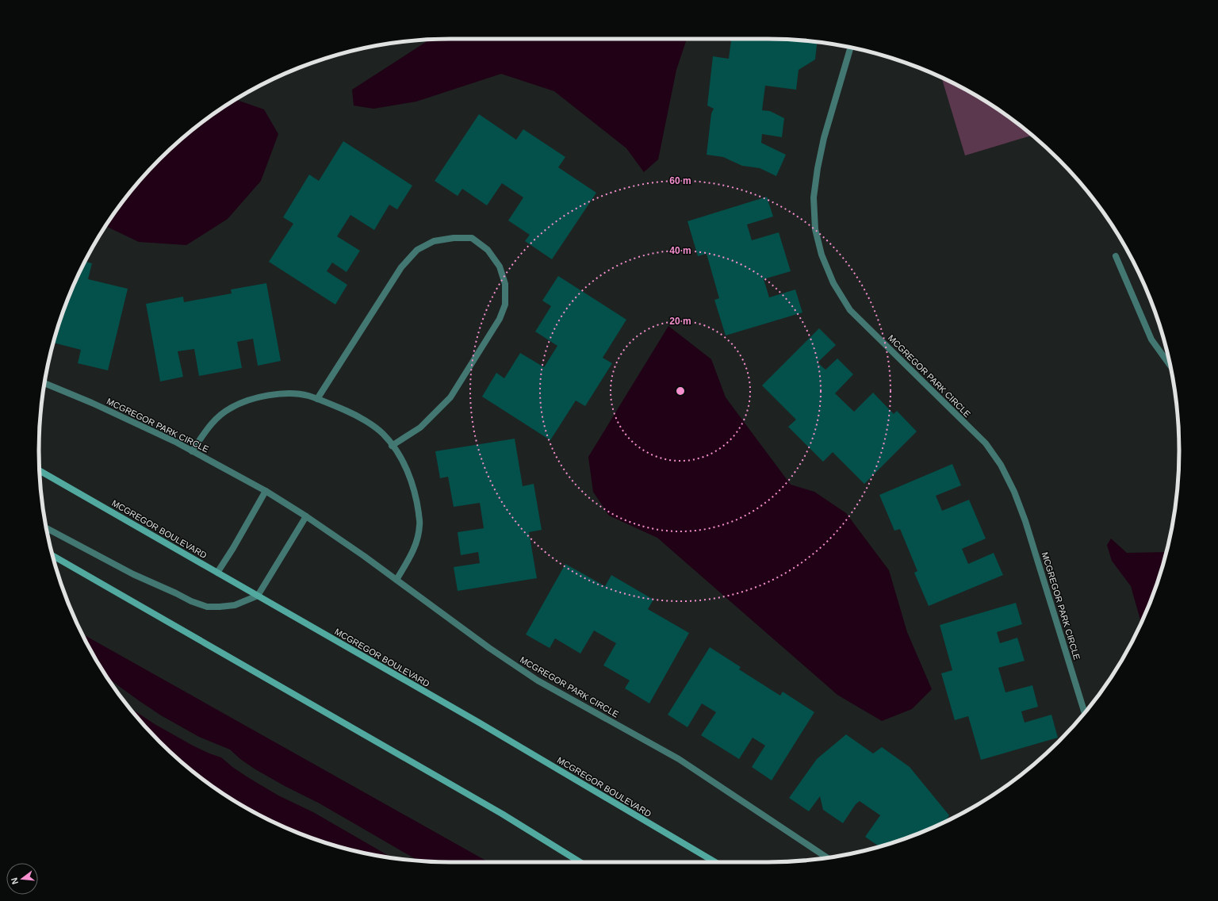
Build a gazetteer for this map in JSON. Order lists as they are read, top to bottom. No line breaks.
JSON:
{"streets":{"main road":["MCGREGOR BOULEVARD"],"street":["MCGREGOR PARK CIRCLE"]},"north":"left","rings":["60 m","40 m","20 m"]}
